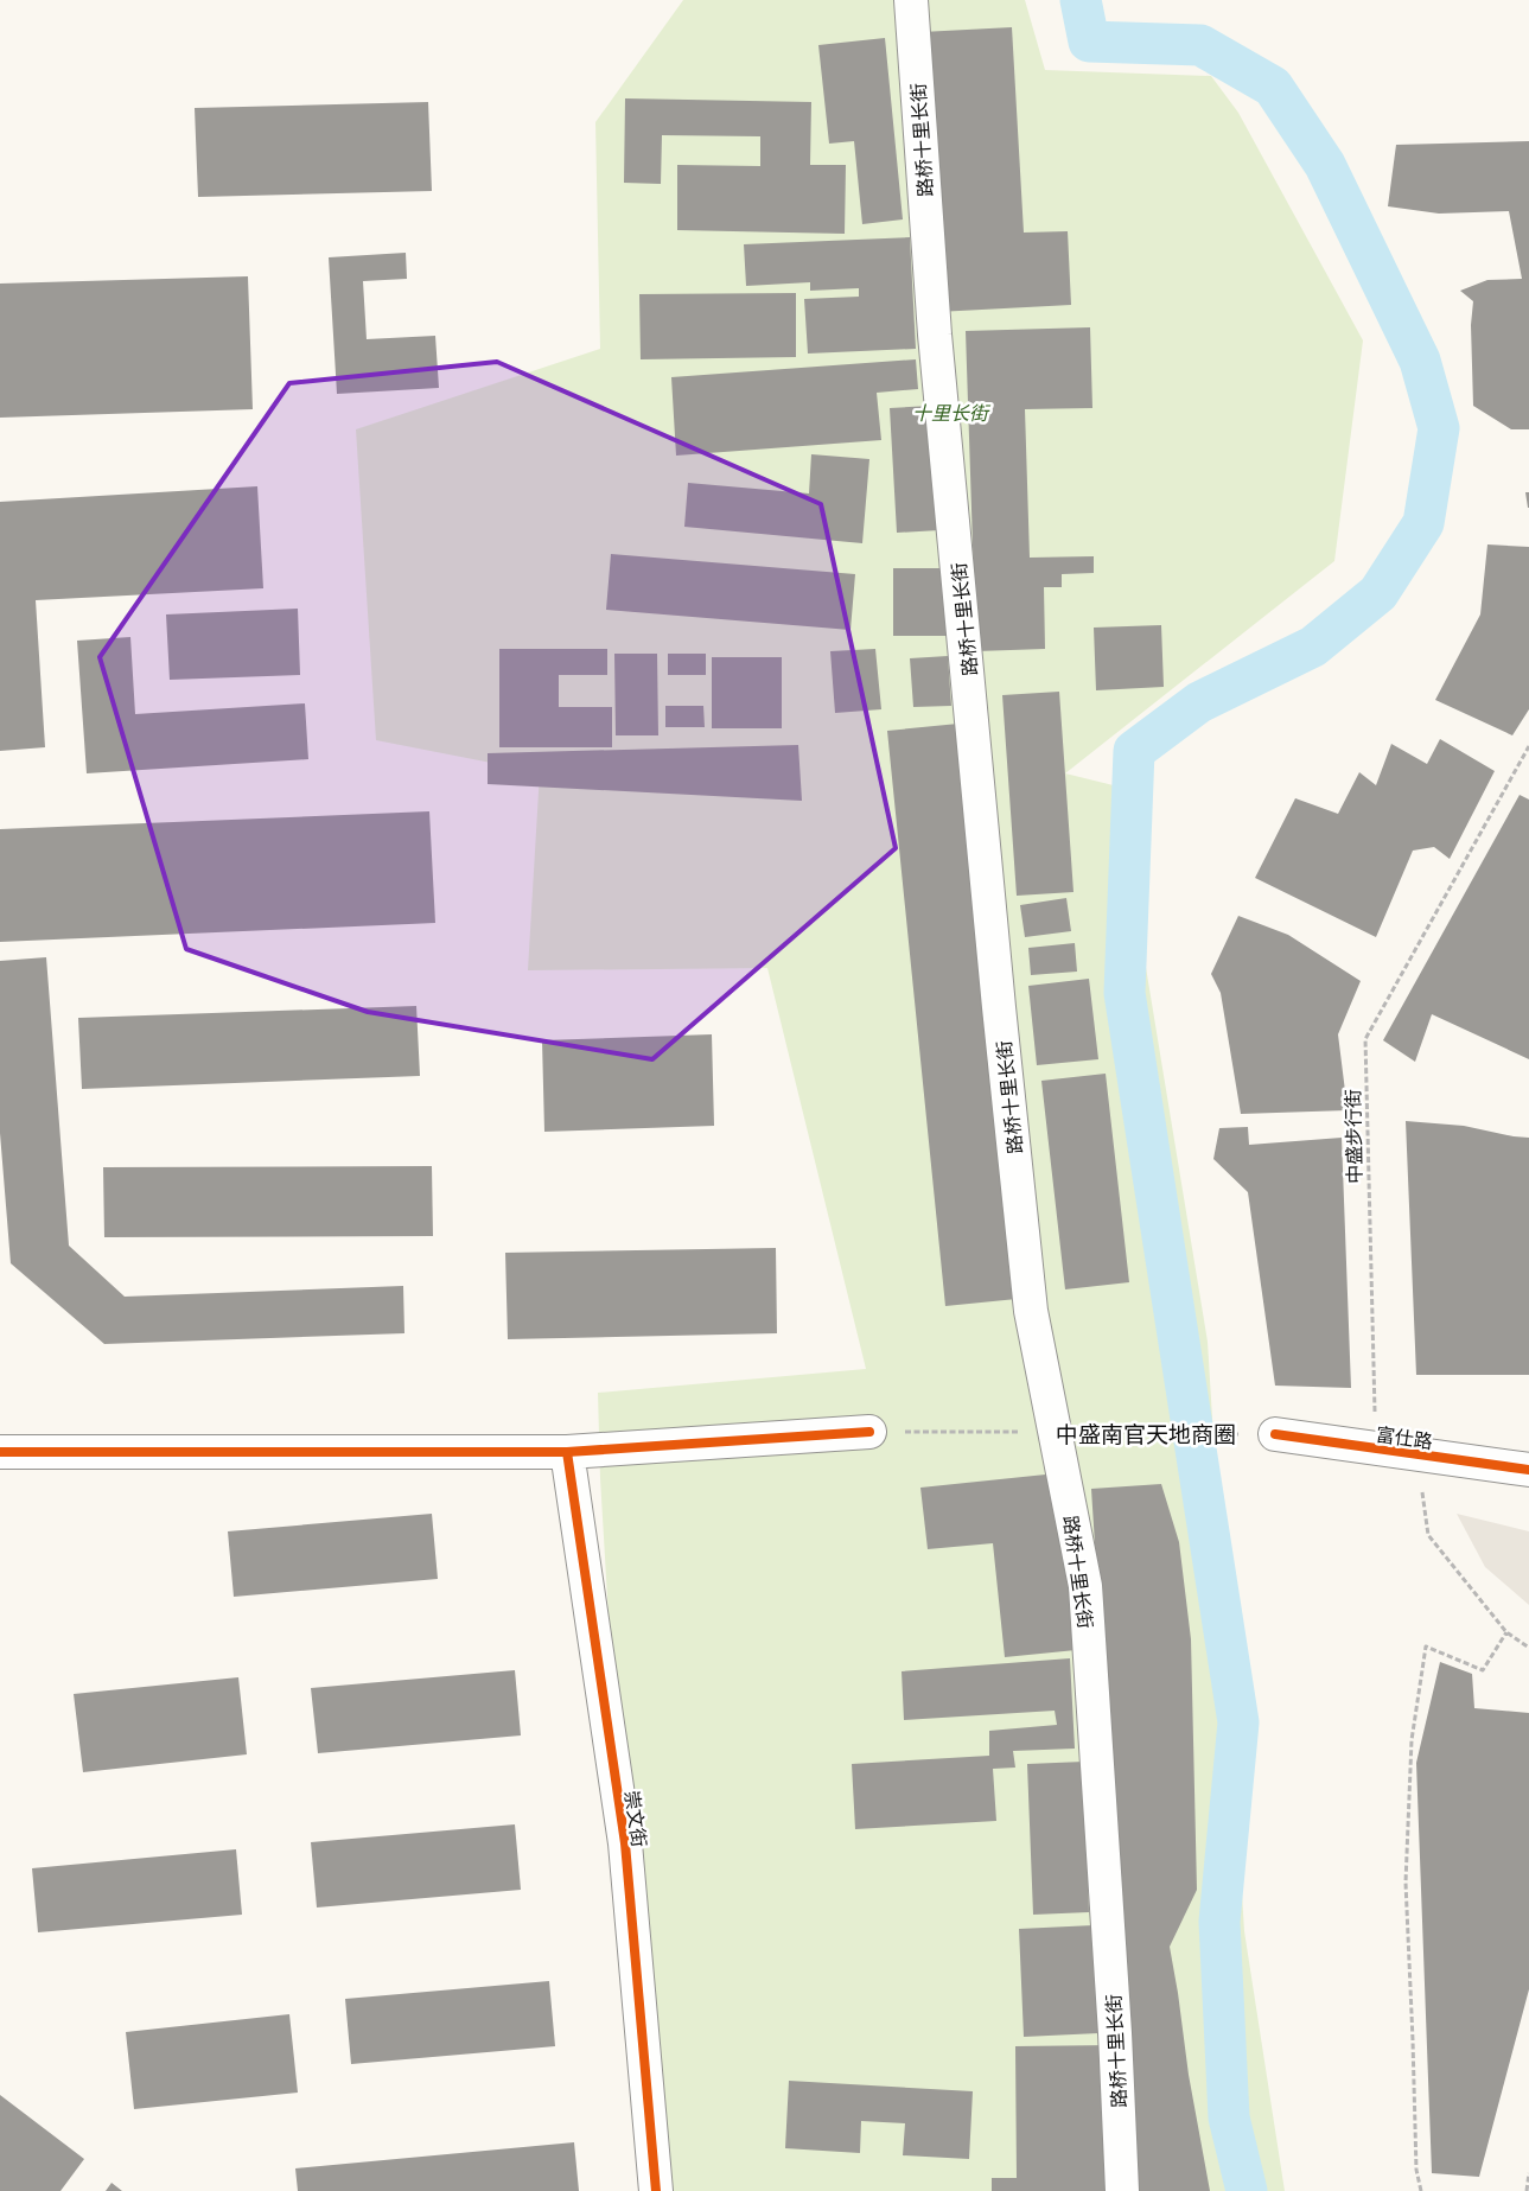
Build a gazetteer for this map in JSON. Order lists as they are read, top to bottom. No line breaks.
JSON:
{"streets":{"street":["路桥十里长街","富仕路","崇文街"],"path":["中盛步行街"]},"districts":["中盛南官天地商圈"],"parks":["十里长街"]}
